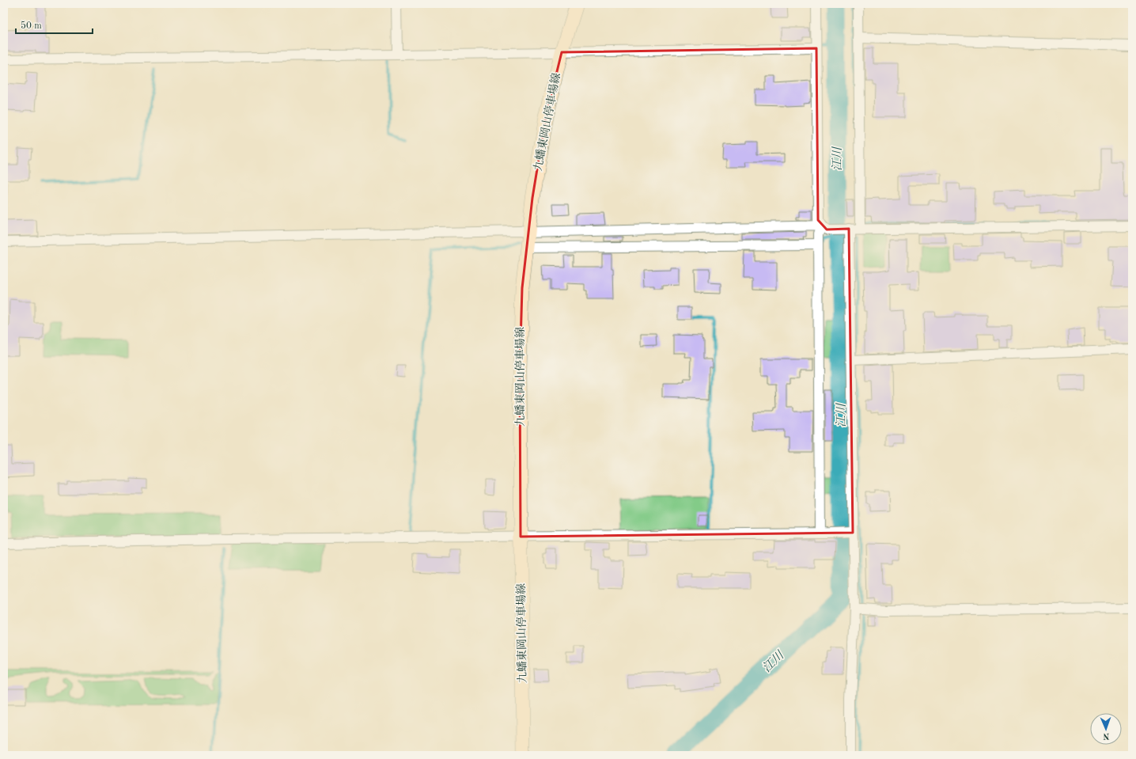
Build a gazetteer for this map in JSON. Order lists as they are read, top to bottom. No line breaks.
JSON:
{"streets":{"main road":["九蟠東岡山停車場線"]},"water":["江川"],"scale_bar":"50 m","north":"bottom"}
